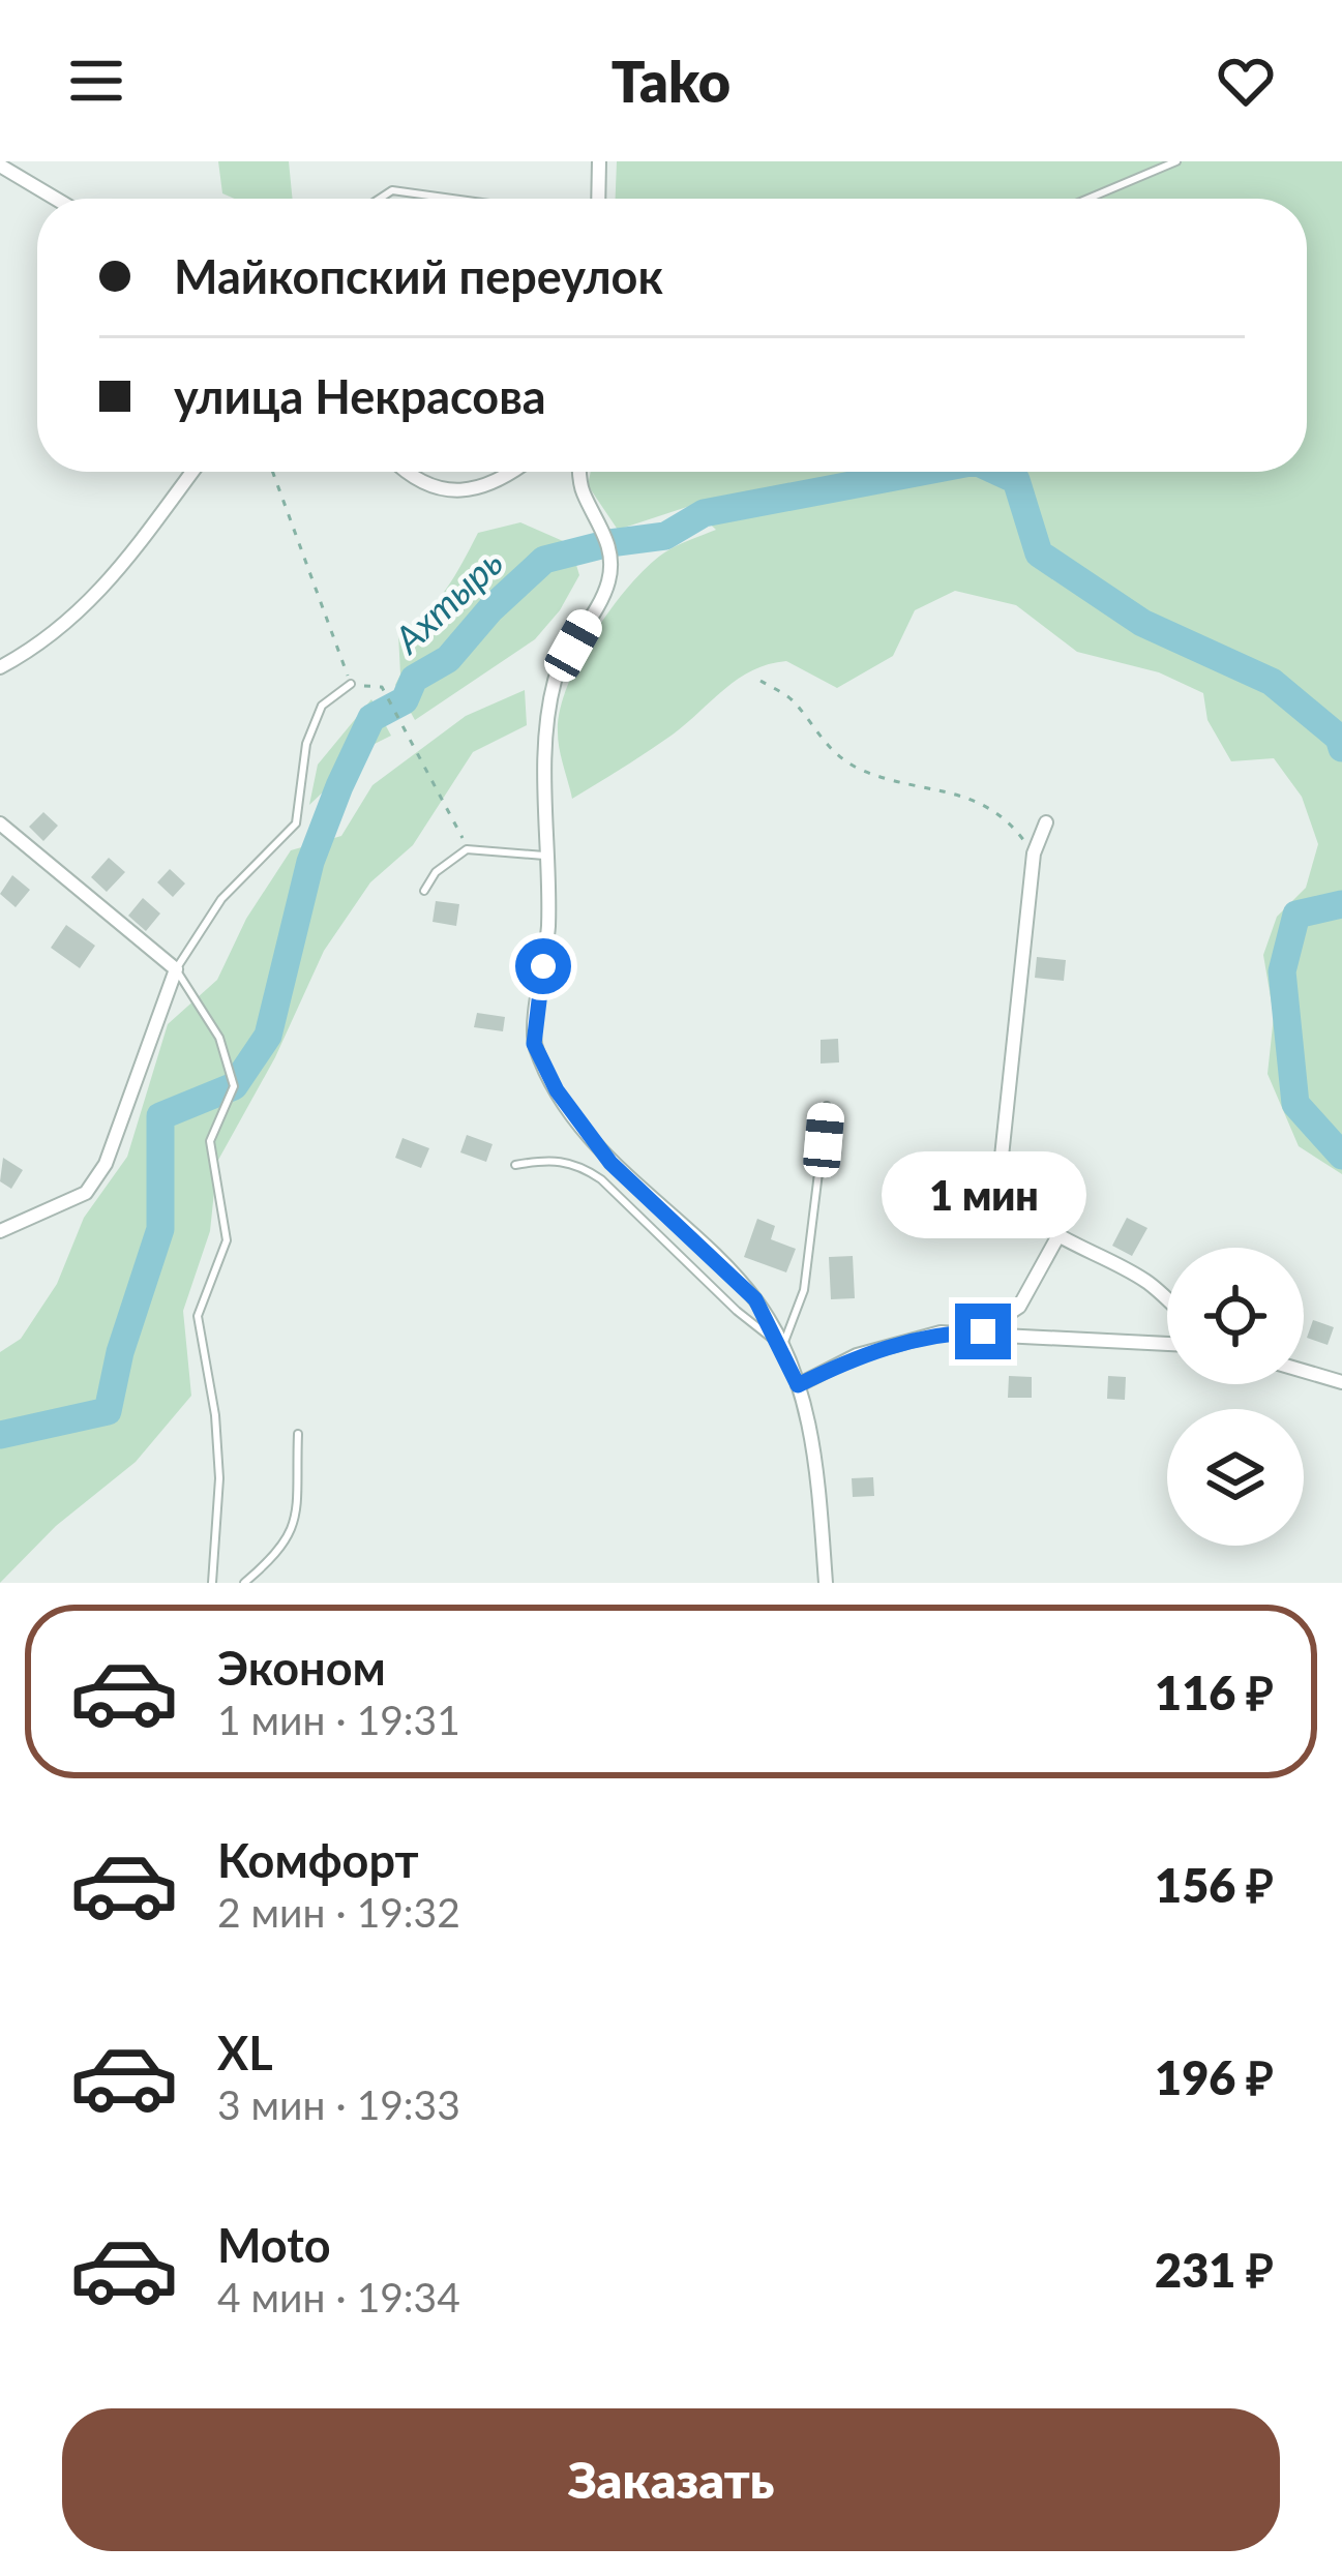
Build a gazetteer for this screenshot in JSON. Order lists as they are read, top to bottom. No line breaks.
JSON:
{"water":["Ахтырь"],"page":{"header":"Tako","banner":["Майкопский переулок","улица Некрасова"],"bubble":"1 мин","list":[{"name":"Эконом","note":"1 мин · 19:31","value":"116 ₽"},{"name":"Комфорт","note":"2 мин · 19:32","value":"156 ₽"},{"name":"XL","note":"3 мин · 19:33","value":"196 ₽"},{"name":"Moto","note":"4 мин · 19:34","value":"231 ₽"}],"buttons":"Заказать"}}
